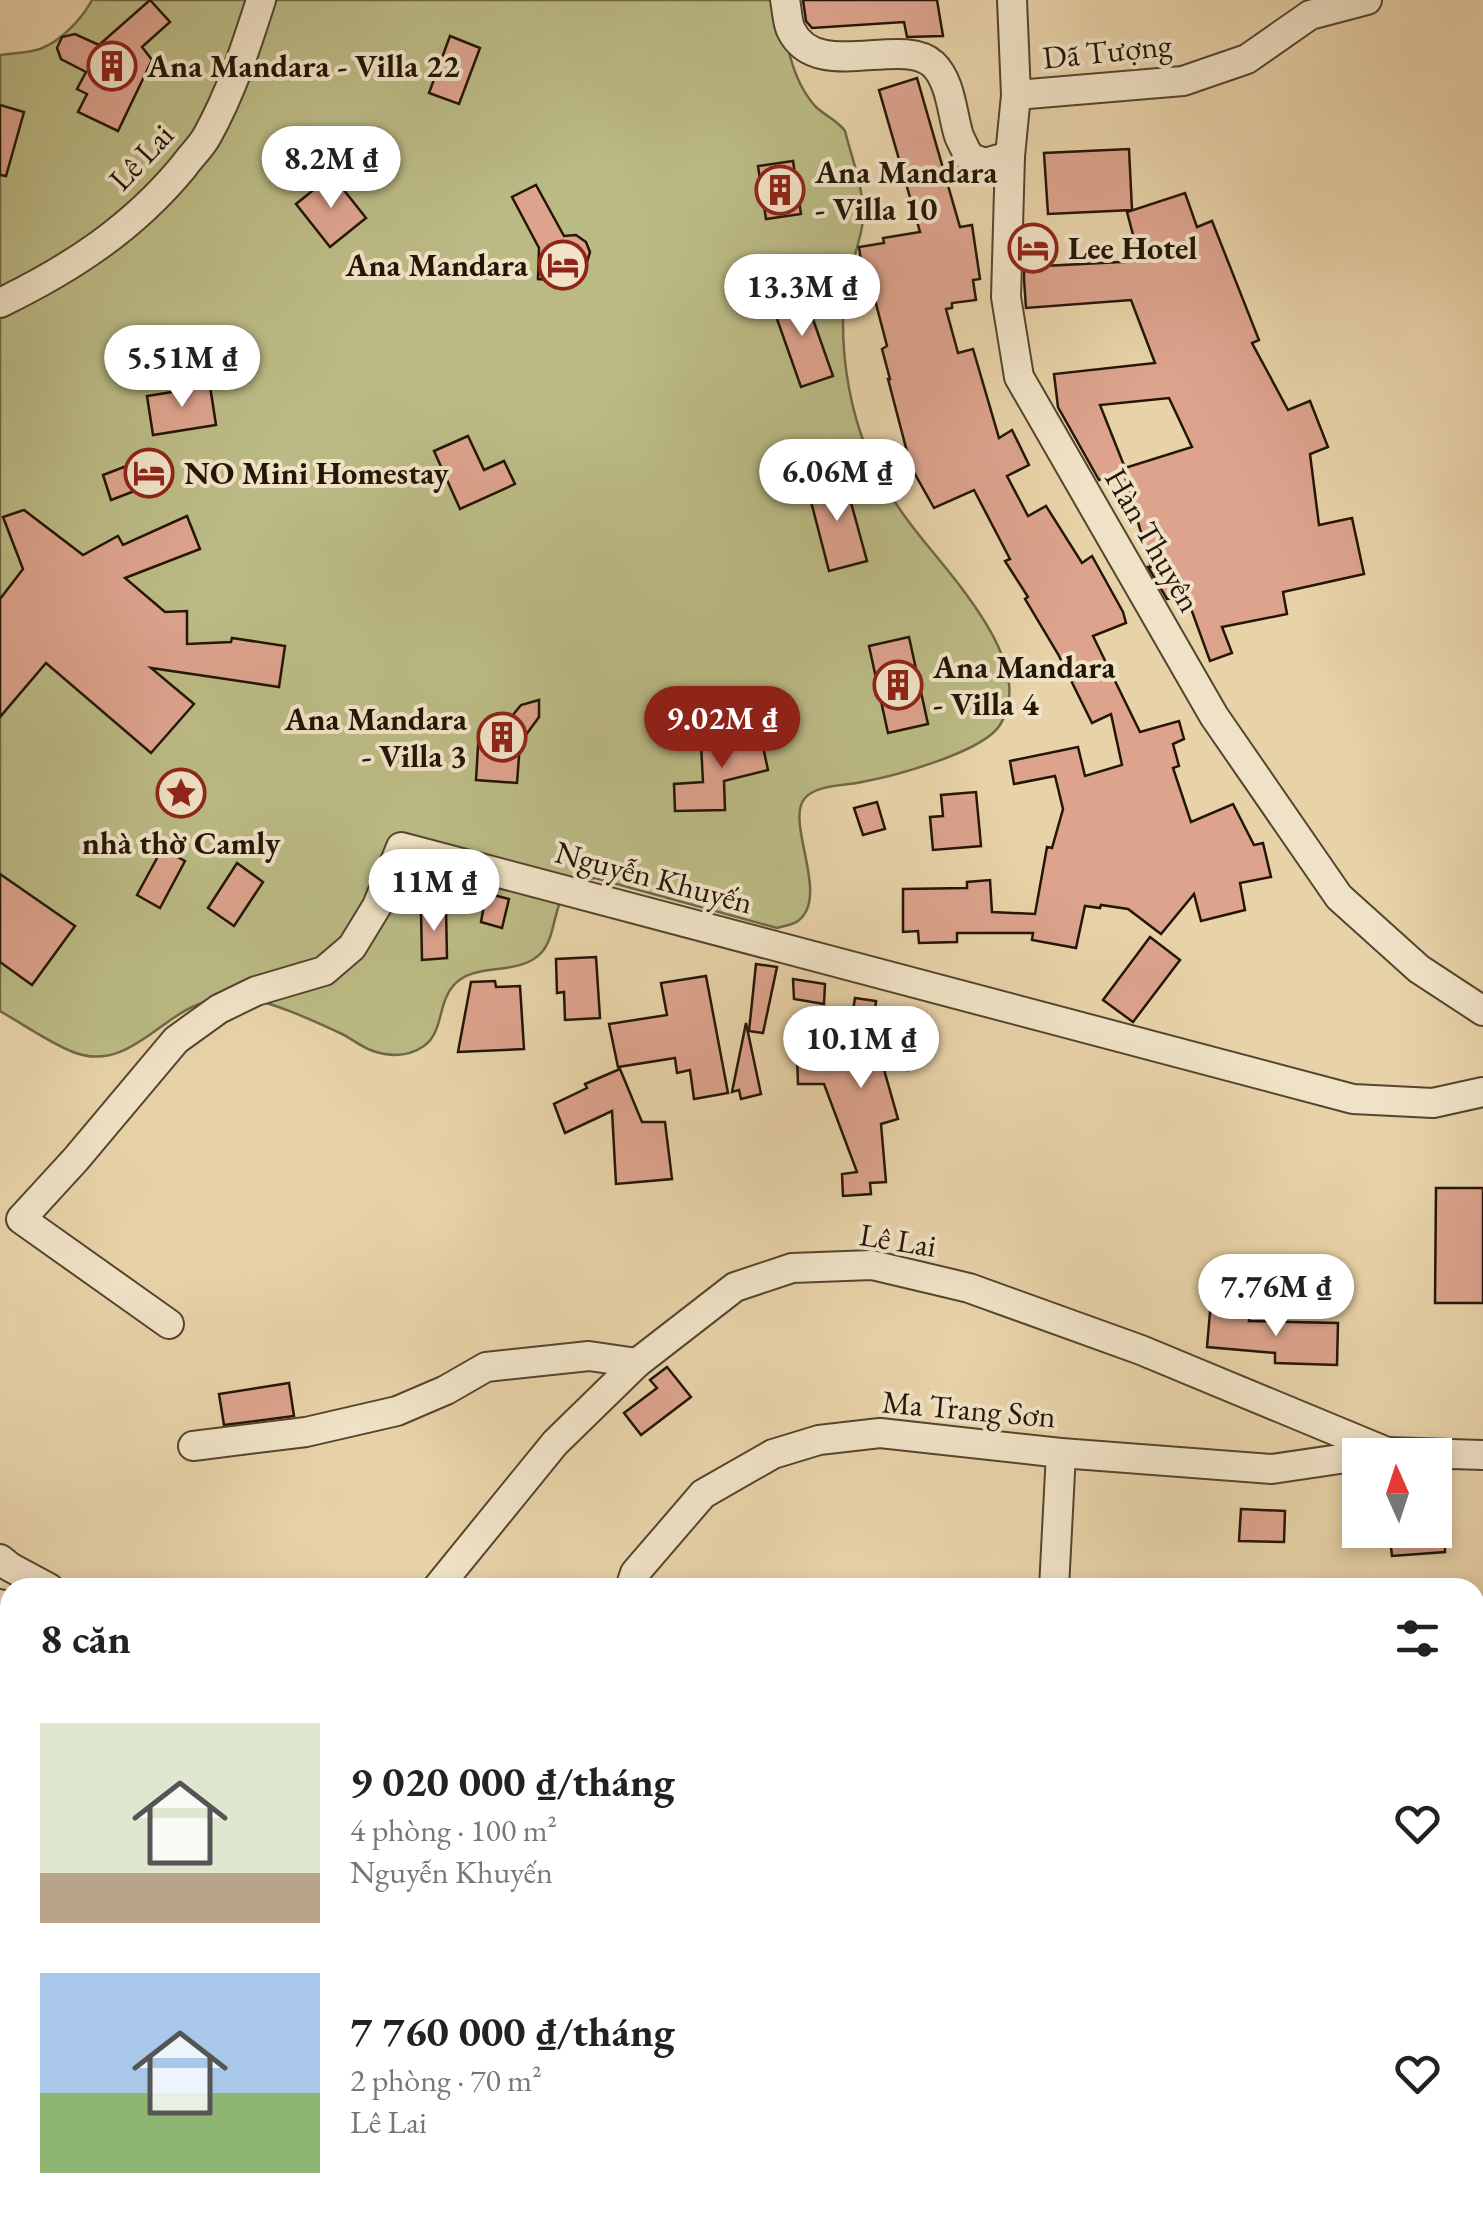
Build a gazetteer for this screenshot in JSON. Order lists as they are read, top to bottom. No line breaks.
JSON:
{"streets":{"street":["Dã Tượng","Lê Lai","Hàn Thuyên","Nguyễn Khuyến","Ma Trang Sơn"]},"crossings":[["Dã Tượng","Hàn Thuyên"]],"places":{"building":["Ana Mandara - Villa 22","Ana Mandara - Villa 10","Ana Mandara - Villa 4","Ana Mandara - Villa 3"],"hotel":["Lee Hotel","Ana Mandara","NO Mini Homestay"],"place":["nhà thờ Camly"]},"north":"top","page":{"price":["8.2M ₫","13.3M ₫","5.51M ₫","6.06M ₫","9.02M ₫","11M ₫","10.1M ₫","7.76M ₫"],"heading":"8 căn","list":[{"name":"9 020 000 ₫/tháng","note":"4 phòng · 100 m² · Nguyễn Khuyến"},{"name":"7 760 000 ₫/tháng","note":"2 phòng · 70 m² · Lê Lai"}]}}
